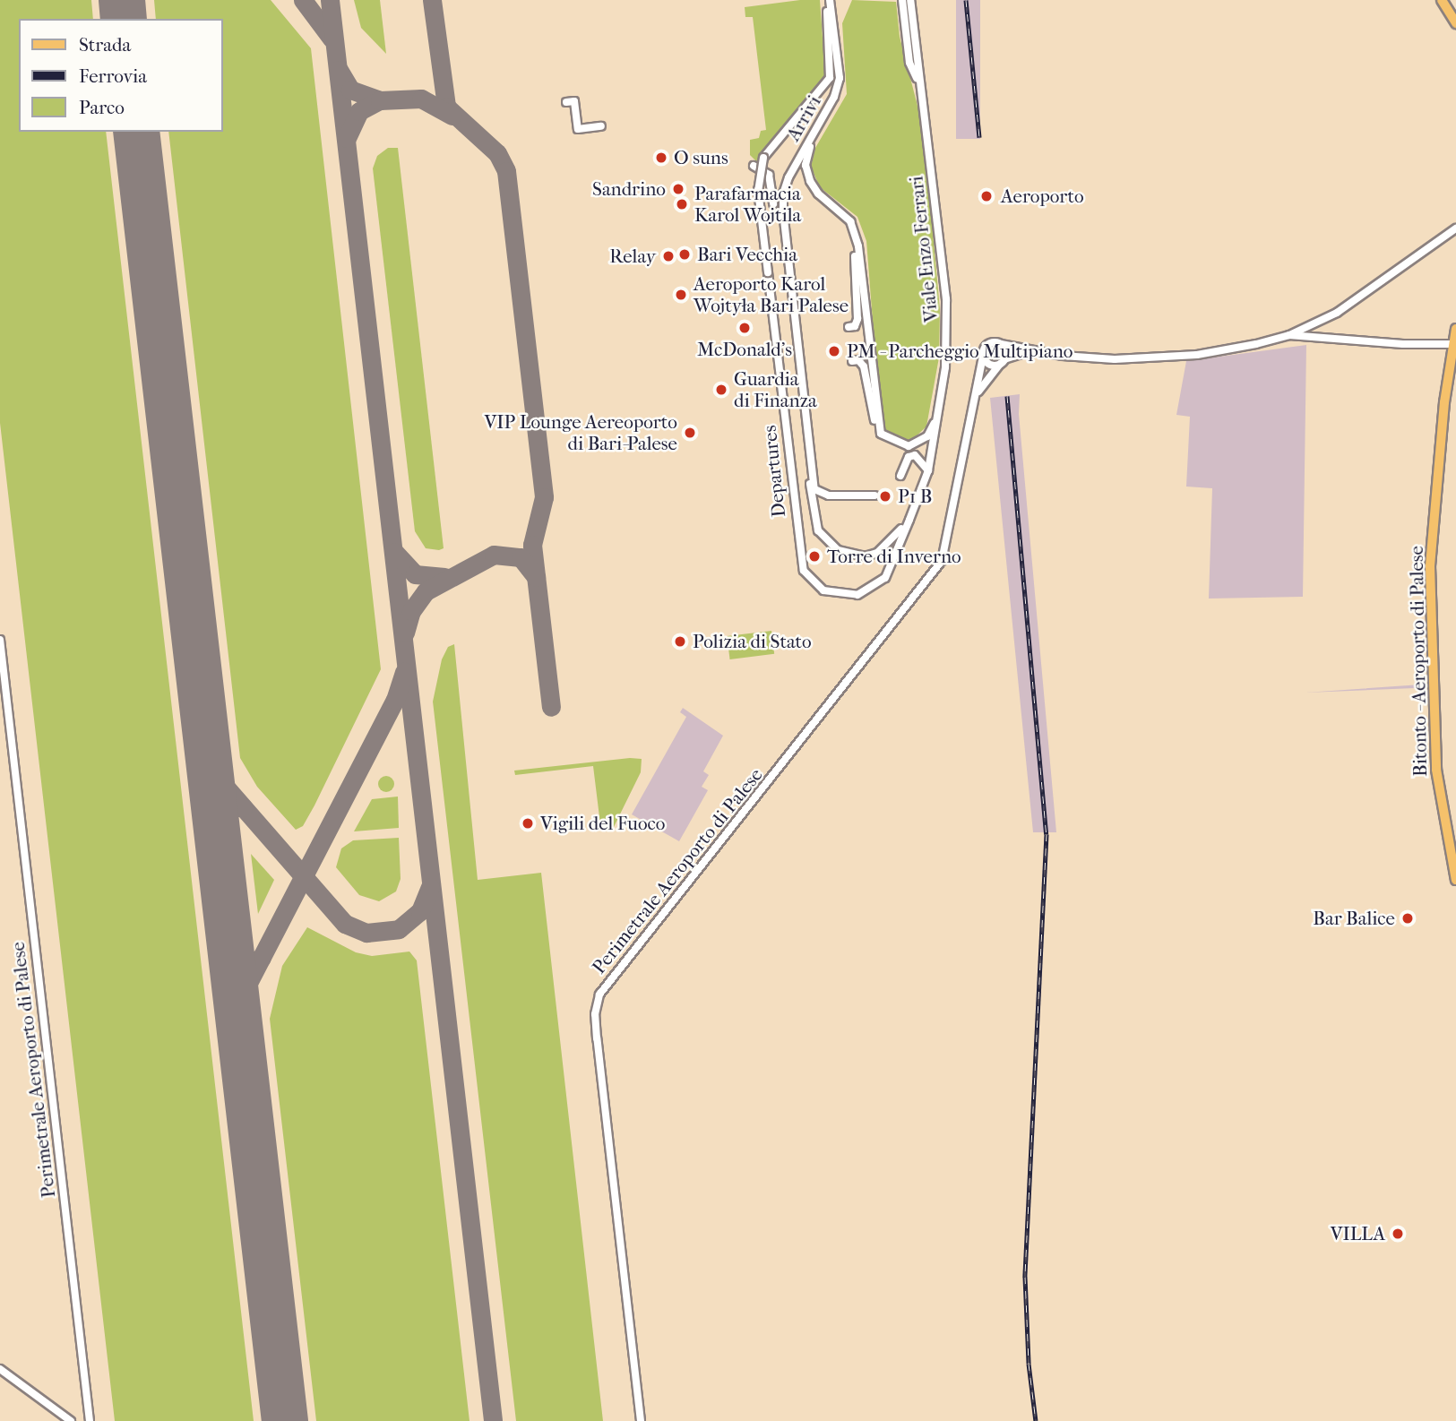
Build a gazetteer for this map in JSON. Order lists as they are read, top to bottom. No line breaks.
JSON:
{"streets":{"main road":["Bitonto - Aeroporto di Palese"],"street":["Arrivi","Viale Enzo Ferrari","Departures","Perimetrale Aeroporto di Palese"]},"crossings":[["Arrivi","Departures"],["Viale Enzo Ferrari","Departures"]],"places":["O suns","Sandrino","Aeroporto","Parafarmacia Karol Wojtila","Bari Vecchia","Relay","Aeroporto Karol Wojtyła Bari Palese","McDonald's","PM - Parcheggio Multipiano","Guardia di Finanza","VIP Lounge Aereoporto di Bari-Palese","P1 B","Torre di Inverno","Polizia di Stato","Vigili del Fuoco","Bar Balice","VILLA"],"legend":["Strada","Ferrovia","Parco"]}
